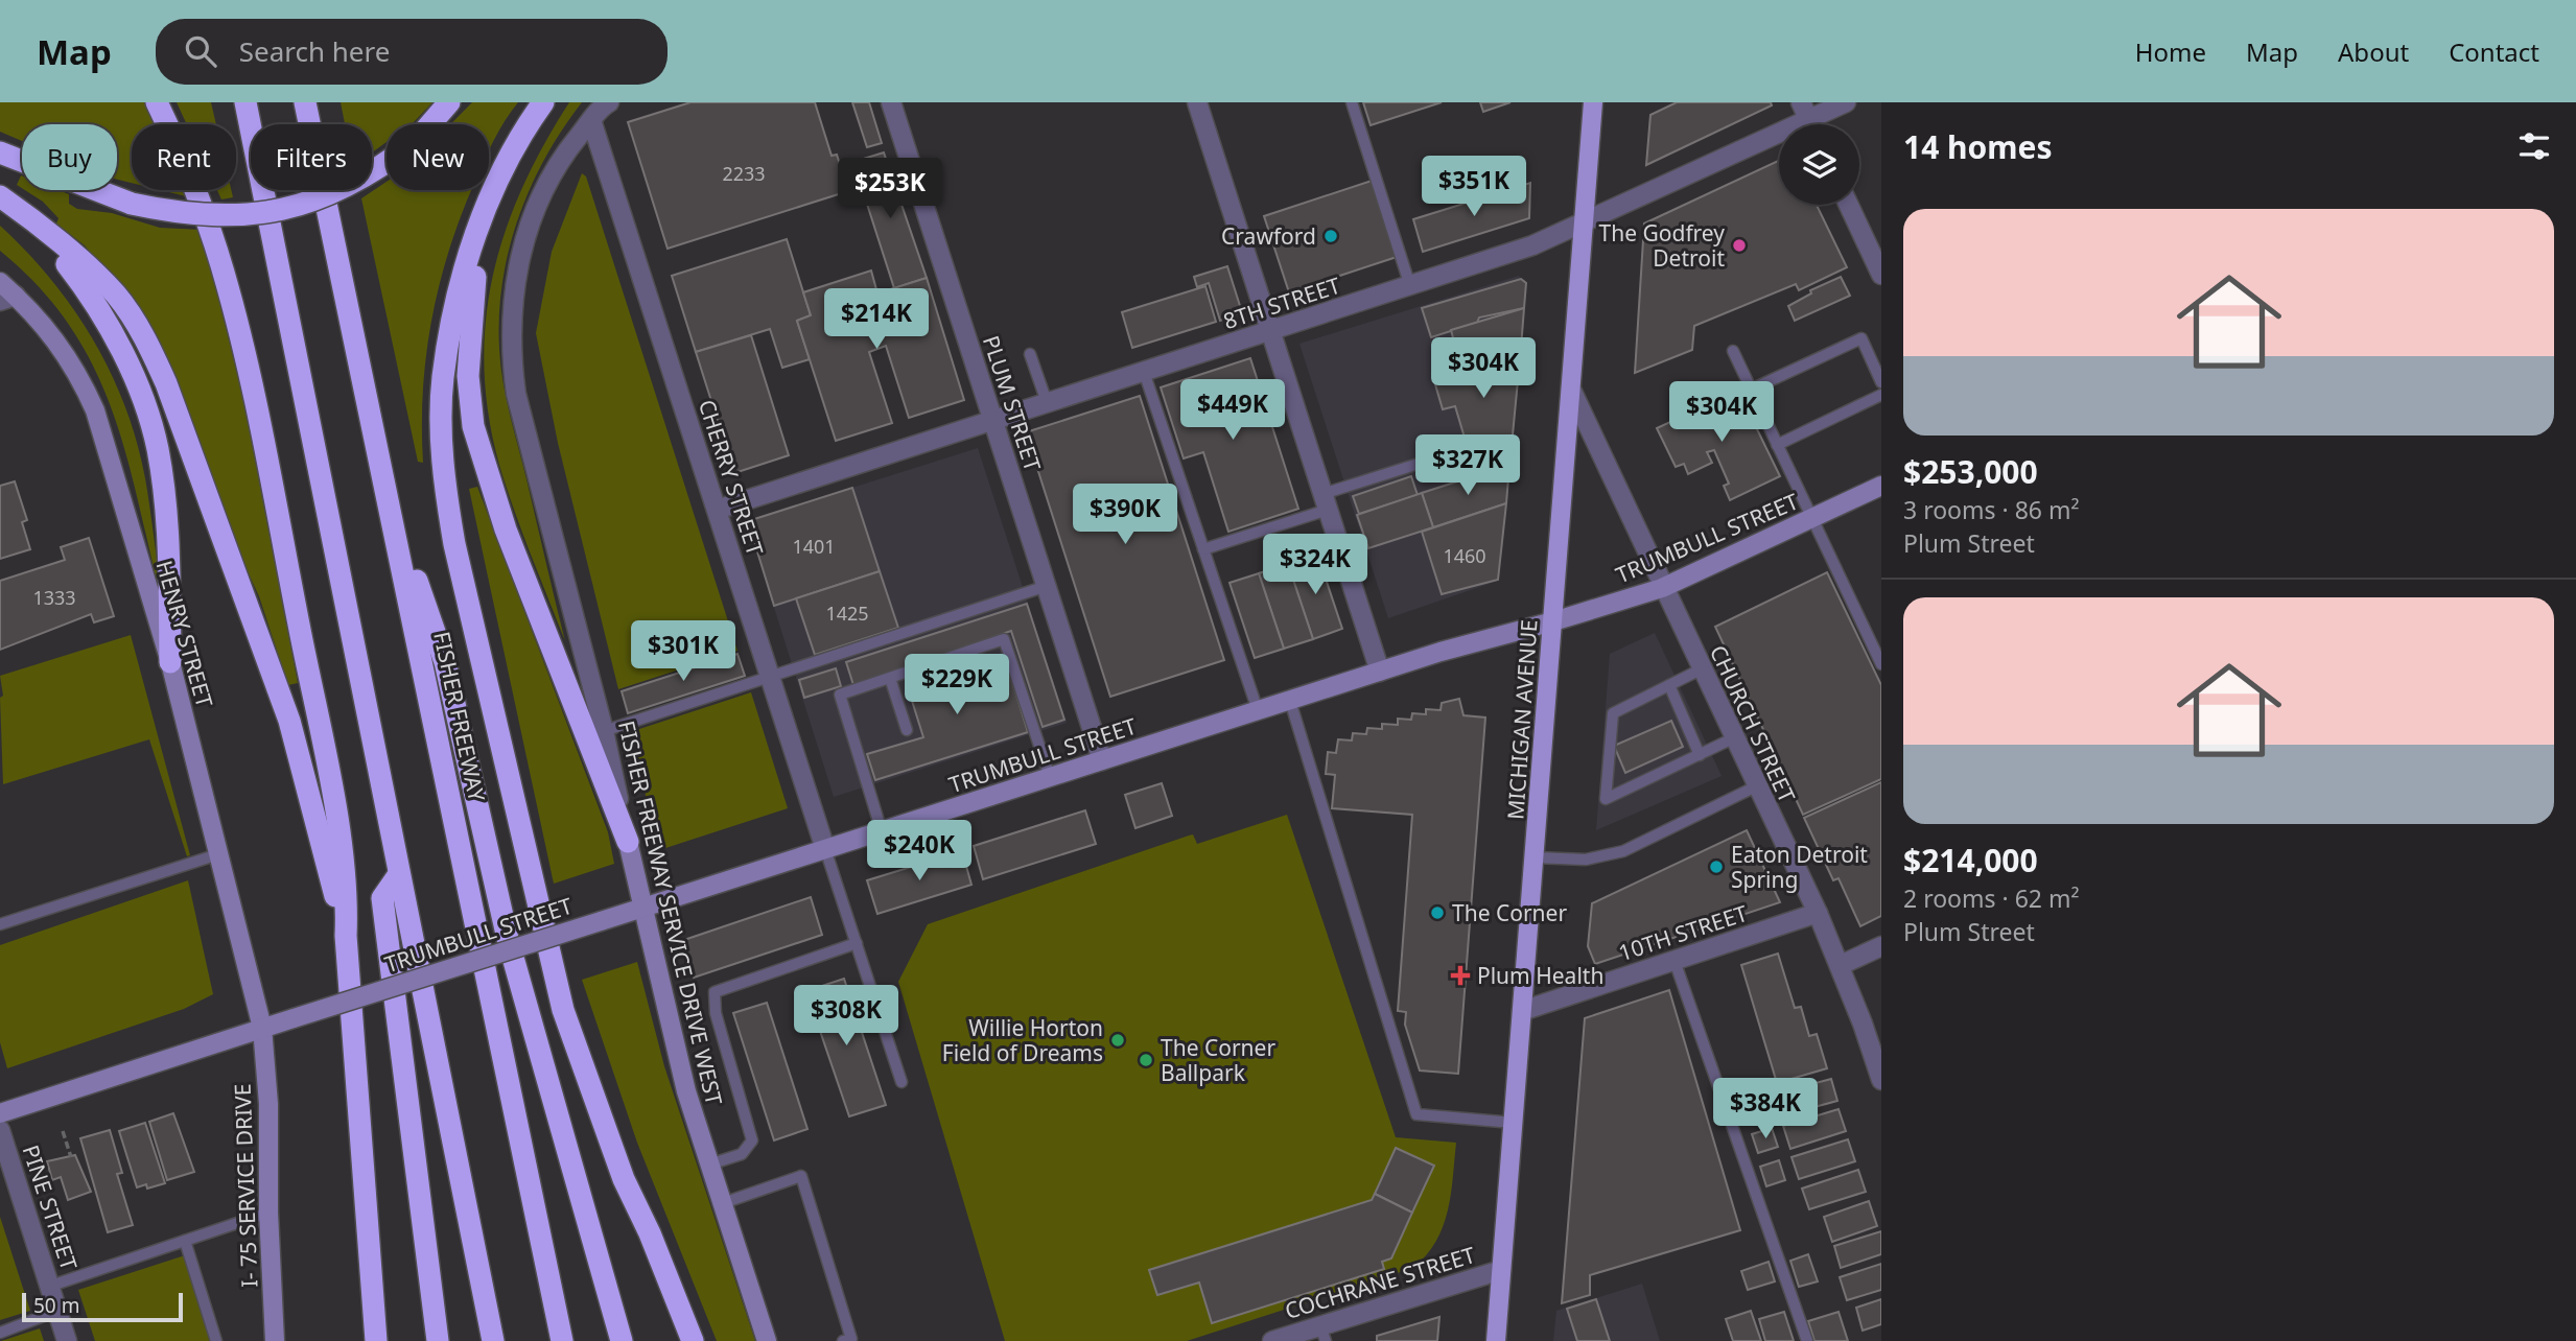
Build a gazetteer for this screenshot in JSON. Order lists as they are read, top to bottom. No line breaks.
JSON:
{"streets":{"highway":["FISHER FREEWAY"],"main road":["MICHIGAN AVENUE"],"street":["8TH STREET","PLUM STREET","CHERRY STREET","TRUMBULL STREET","HENRY STREET","CHURCH STREET","FISHER FREEWAY SERVICE DRIVE WEST","10TH STREET","I- 75 SERVICE DRIVE","PINE STREET","COCHRANE STREET"]},"crossings":[["8TH STREET","PLUM STREET"],["8TH STREET","CHERRY STREET"],["8TH STREET","MICHIGAN AVENUE"],["PLUM STREET","TRUMBULL STREET"],["CHERRY STREET","TRUMBULL STREET"],["CHERRY STREET","FISHER FREEWAY SERVICE DRIVE WEST"],["TRUMBULL STREET","HENRY STREET"],["TRUMBULL STREET","MICHIGAN AVENUE"],["TRUMBULL STREET","CHURCH STREET"],["TRUMBULL STREET","FISHER FREEWAY SERVICE DRIVE WEST"],["TRUMBULL STREET","I- 75 SERVICE DRIVE"],["HENRY STREET","I- 75 SERVICE DRIVE"],["MICHIGAN AVENUE","CHURCH STREET"],["MICHIGAN AVENUE","10TH STREET"],["MICHIGAN AVENUE","COCHRANE STREET"],["CHURCH STREET","10TH STREET"]],"places":{"other":["Crawford","The Godfrey Detroit","Eaton Detroit Spring","The Corner","Willie Horton Field of Dreams","The Corner Ballpark"],"health":["Plum Health"]},"house_numbers":["2233","1401","1460","1333","1425"],"scale_bar":"50 m","page":{"header":"Map","search":"Search here","nav":["Home","Map","About","Contact"],"heading":"14 homes","chip":["Buy","Rent","Filters","New"],"price":["$351K","$253K","$214K","$304K","$449K","$304K","$327K","$390K","$324K","$301K","$229K","$240K","$308K","$384K"],"list":[{"name":"$253,000","note":"3 rooms · 86 m² · Plum Street"},{"name":"$214,000","note":"2 rooms · 62 m² · Plum Street"}],"scale":"50 m"}}
